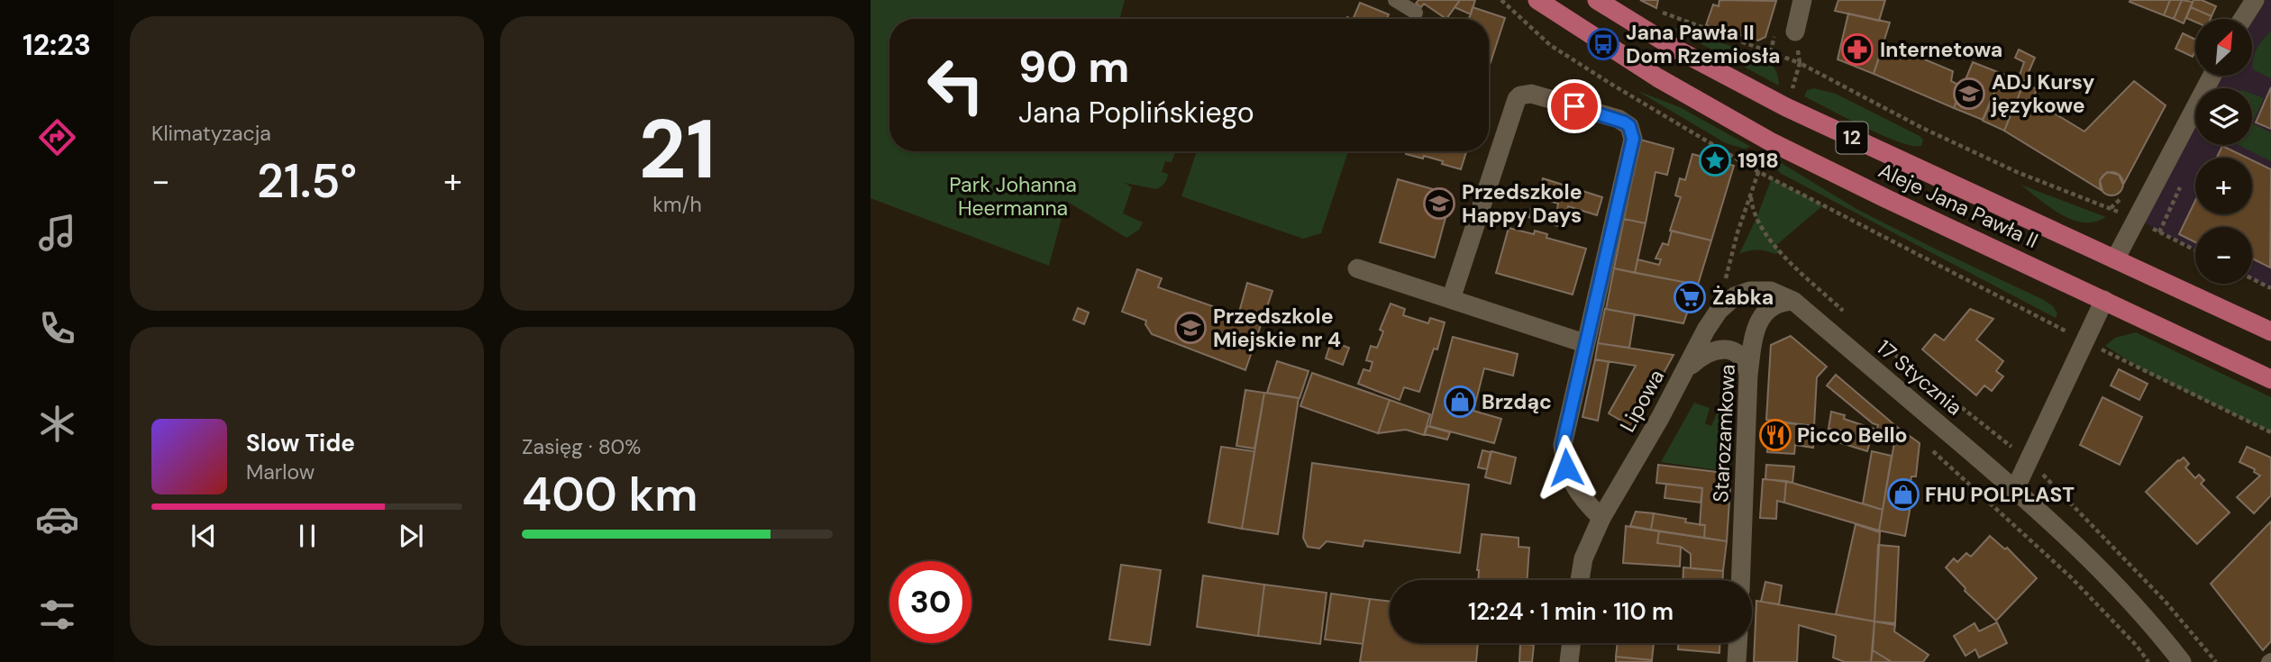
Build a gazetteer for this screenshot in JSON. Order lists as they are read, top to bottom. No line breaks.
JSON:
{"streets":{"main road":["12","Aleje Jana Pawła II"],"street":["17 Stycznia","Lipowa","Starozamkowa"]},"crossings":[["17 Stycznia","Lipowa"],["17 Stycznia","Starozamkowa"],["Lipowa","Starozamkowa"]],"parks":["Park Johanna Heermanna"],"places":{"bus stop":["Jana Pawła II Dom Rzemiosła"],"pharmacy":["Internetowa"],"school or university":["ADJ Kursy językowe","Przedszkole Happy Days","Przedszkole Miejskie nr 4"],"place":["1918"],"supermarket":["Żabka"],"shop":["Brzdąc","FHU POLPLAST"],"restaurant":["Picco Bello"]},"north":"top right","page":{"tabs":"12:23","tile":["Klimatyzacja",["21","km/h"],["Zasięg · 80%","400 km"]],"map_buttons":["+","−"],"turn":["90 m","Jana Poplińskiego"],"heat":["−","21.5°","+"],"song":["Slow Tide","Marlow"],"limit":"30","trip":"12:24 · 1 min · 110 m"}}
